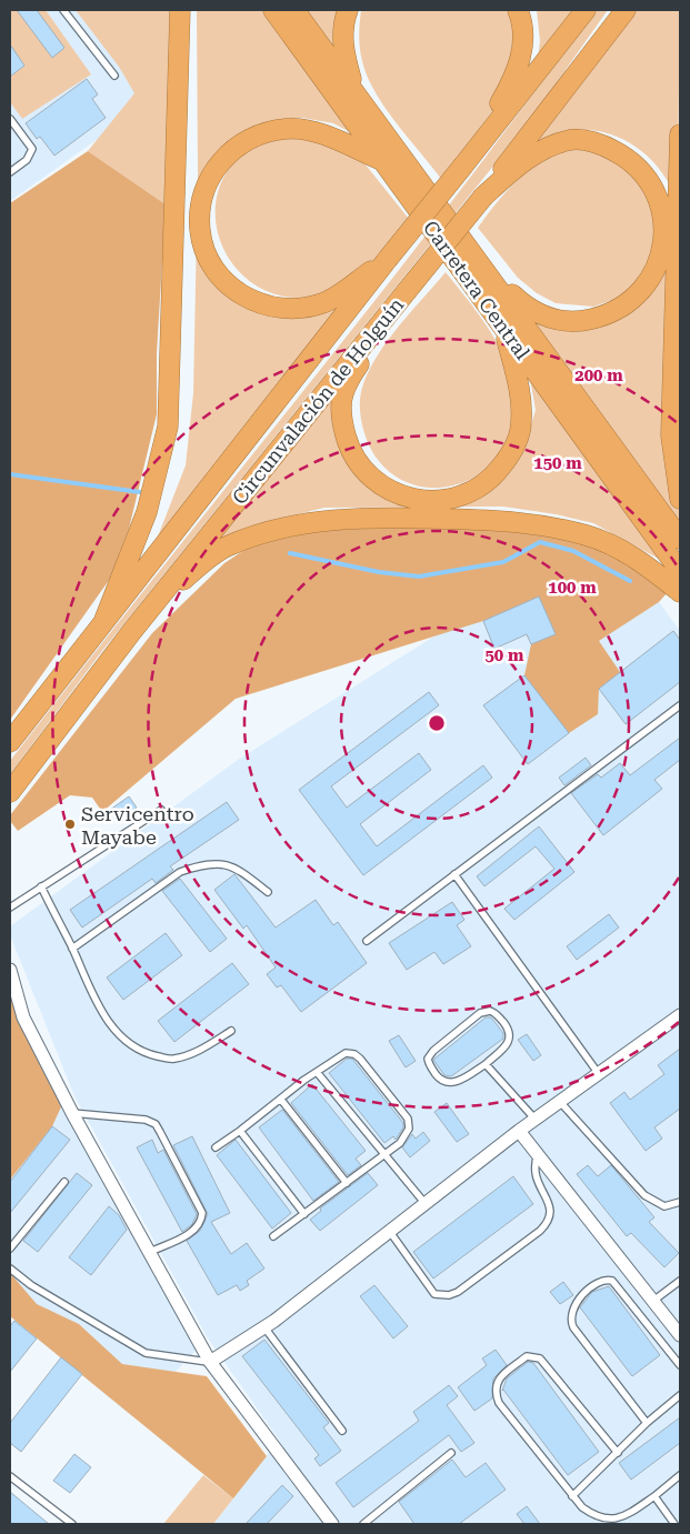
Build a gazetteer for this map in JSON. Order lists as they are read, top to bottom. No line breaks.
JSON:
{"streets":{"highway":["Carretera Central","Circunvalación de Holguín"]},"places":["Servicentro Mayabe"],"rings":["200 m","150 m","100 m","50 m"]}
